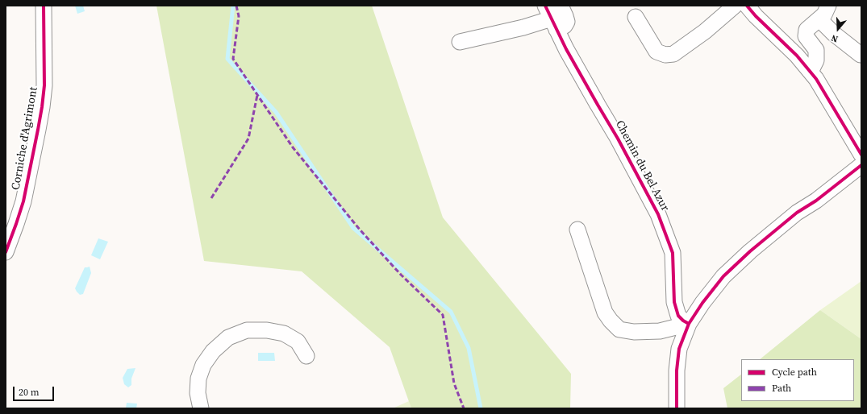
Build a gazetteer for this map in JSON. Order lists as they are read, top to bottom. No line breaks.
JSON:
{"streets":{"street":["Corniche d'Agrimont","Chemin du Bel Azur"]},"legend":["Cycle path","Path"],"scale_bar":"20 m","north":"bottom"}
